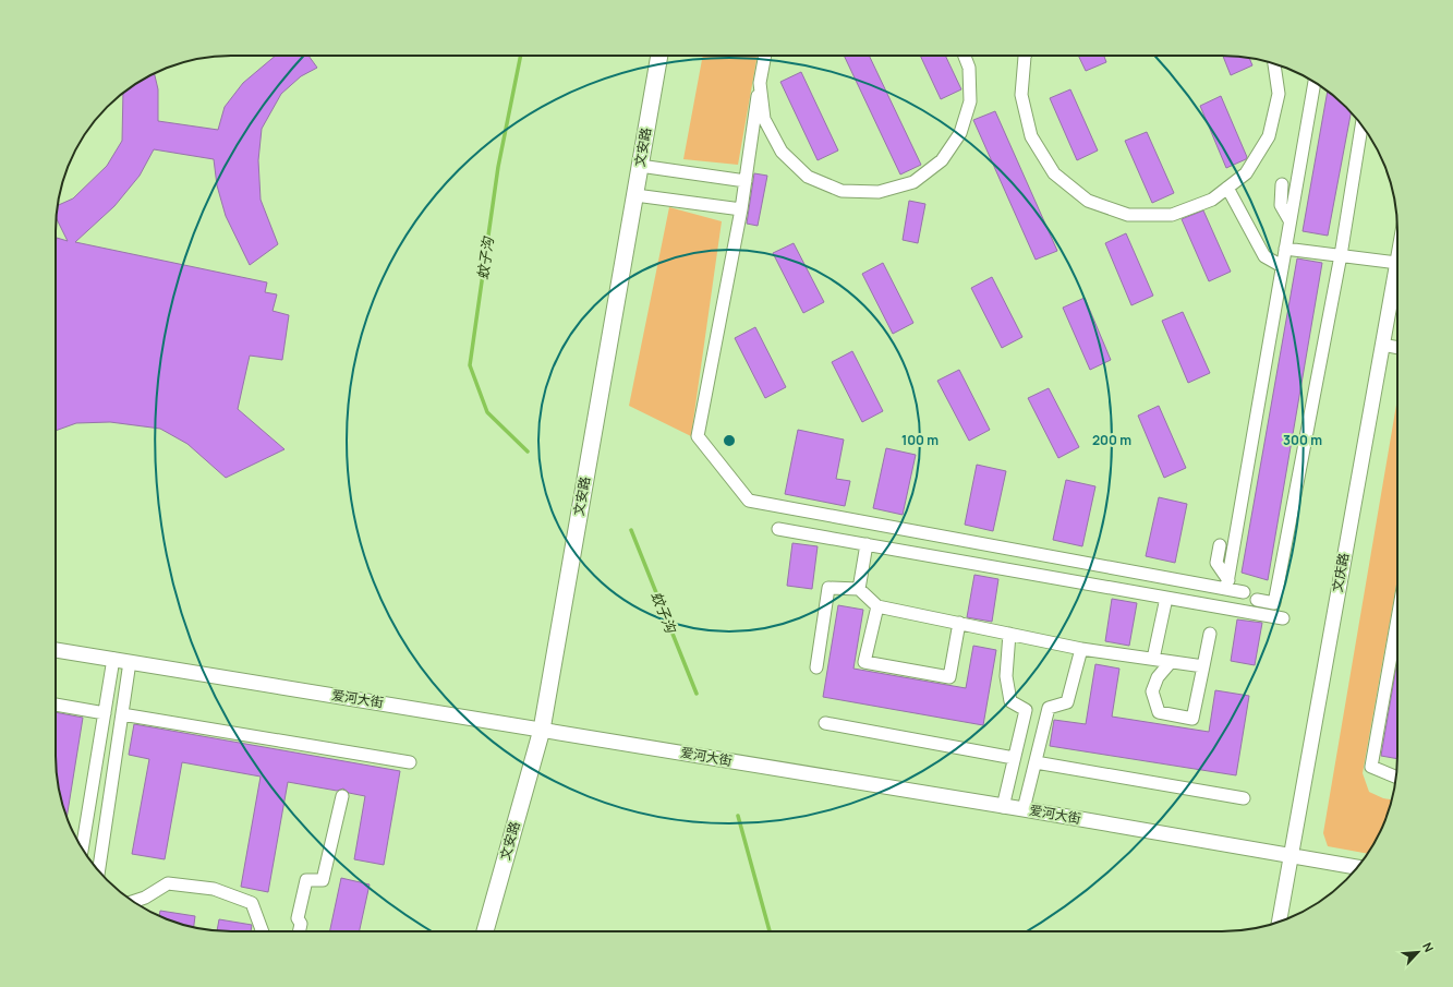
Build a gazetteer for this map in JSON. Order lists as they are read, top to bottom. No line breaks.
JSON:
{"streets":{"main road":["文安路"],"street":["文庆路","爱河大街"]},"crossings":[["文安路","爱河大街"],["文庆路","爱河大街"]],"water":["蚊子沟"],"north":"top right","rings":["100 m","200 m","300 m"]}
